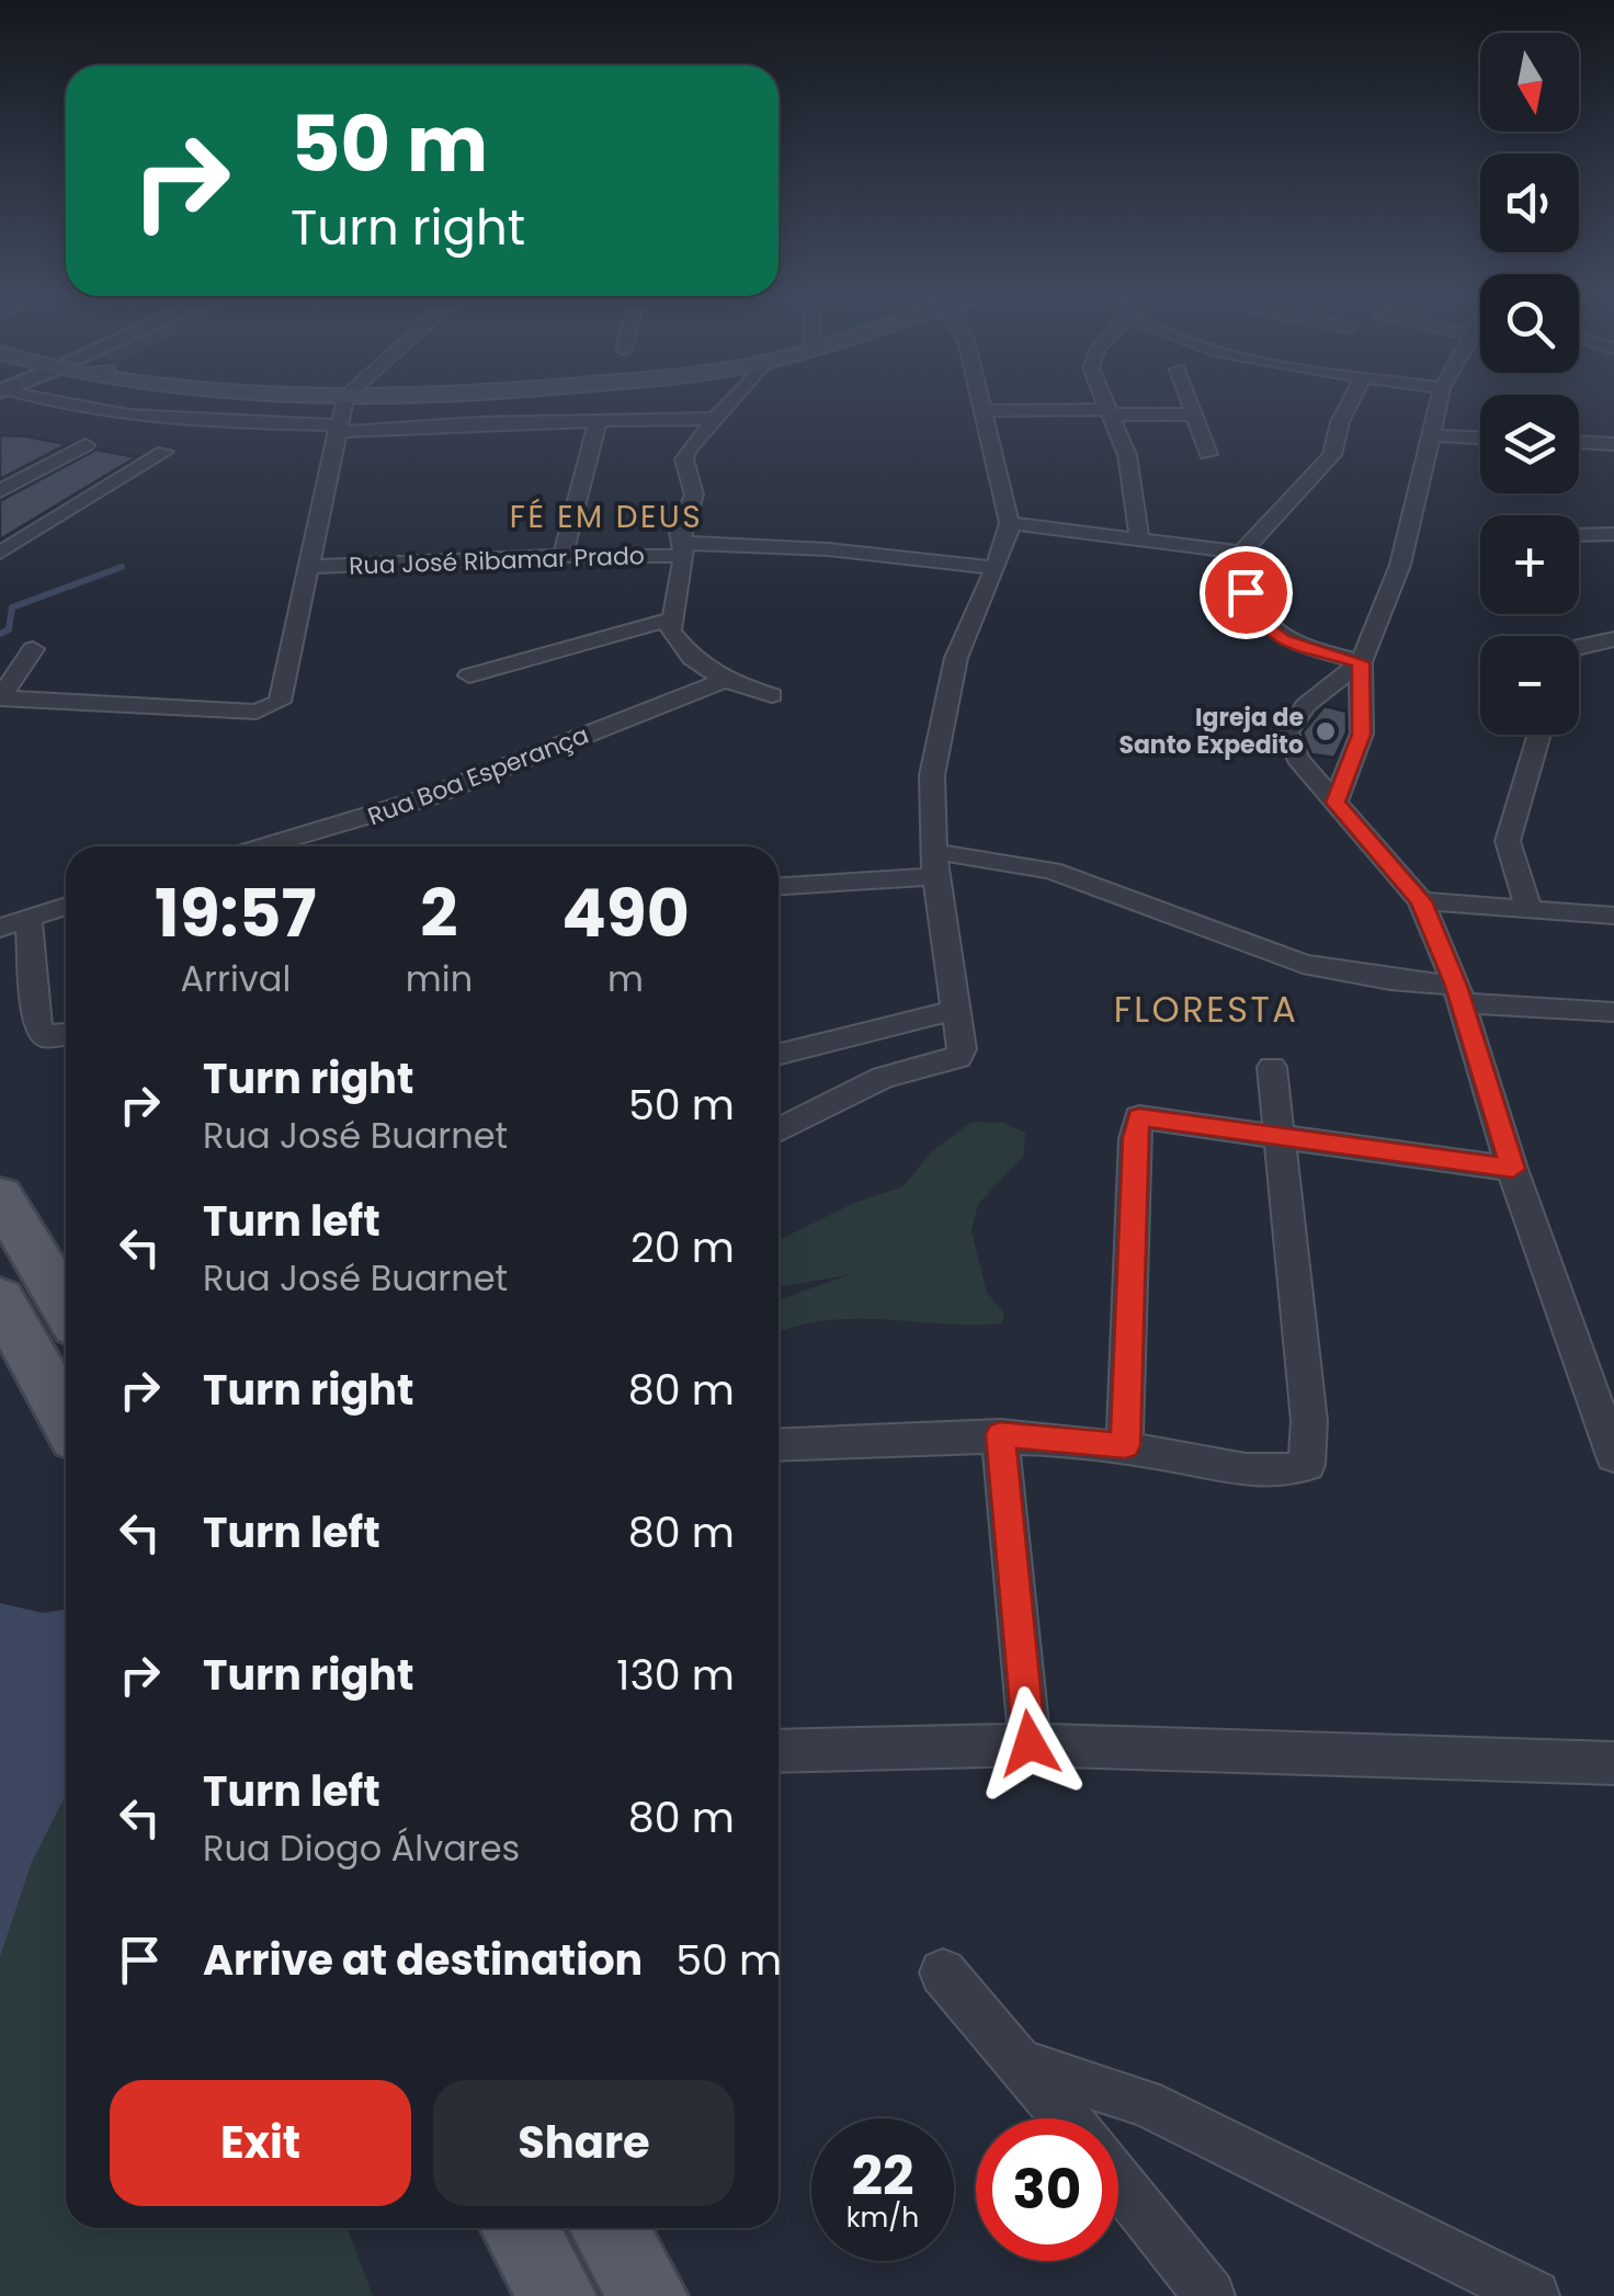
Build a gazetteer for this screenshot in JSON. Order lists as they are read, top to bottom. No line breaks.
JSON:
{"streets":{"street":["Rua José Ribamar Prado","Rua Boa Esperança"]},"districts":["FÉ EM DEUS","FLORESTA"],"places":["Igreja de Santo Expedito"],"north":"bottom","page":{"map_buttons":["+","−"],"turn":["50 m","Turn right"],"eta":["19:57","Arrival","2","min","490","m"],"list":[{"name":"Turn right","note":"Rua José Buarnet","value":"50 m"},{"name":"Turn left","note":"Rua José Buarnet","value":"20 m"},{"name":"Turn right","value":"80 m"},{"name":"Turn left","value":"80 m"},{"name":"Turn right","value":"130 m"},{"name":"Turn left","note":"Rua Diogo Álvares","value":"80 m"},{"name":"Arrive at destination","value":"50 m"}],"buttons":["Exit","Share"],"speed":"22 km/h","limit":"30"}}
